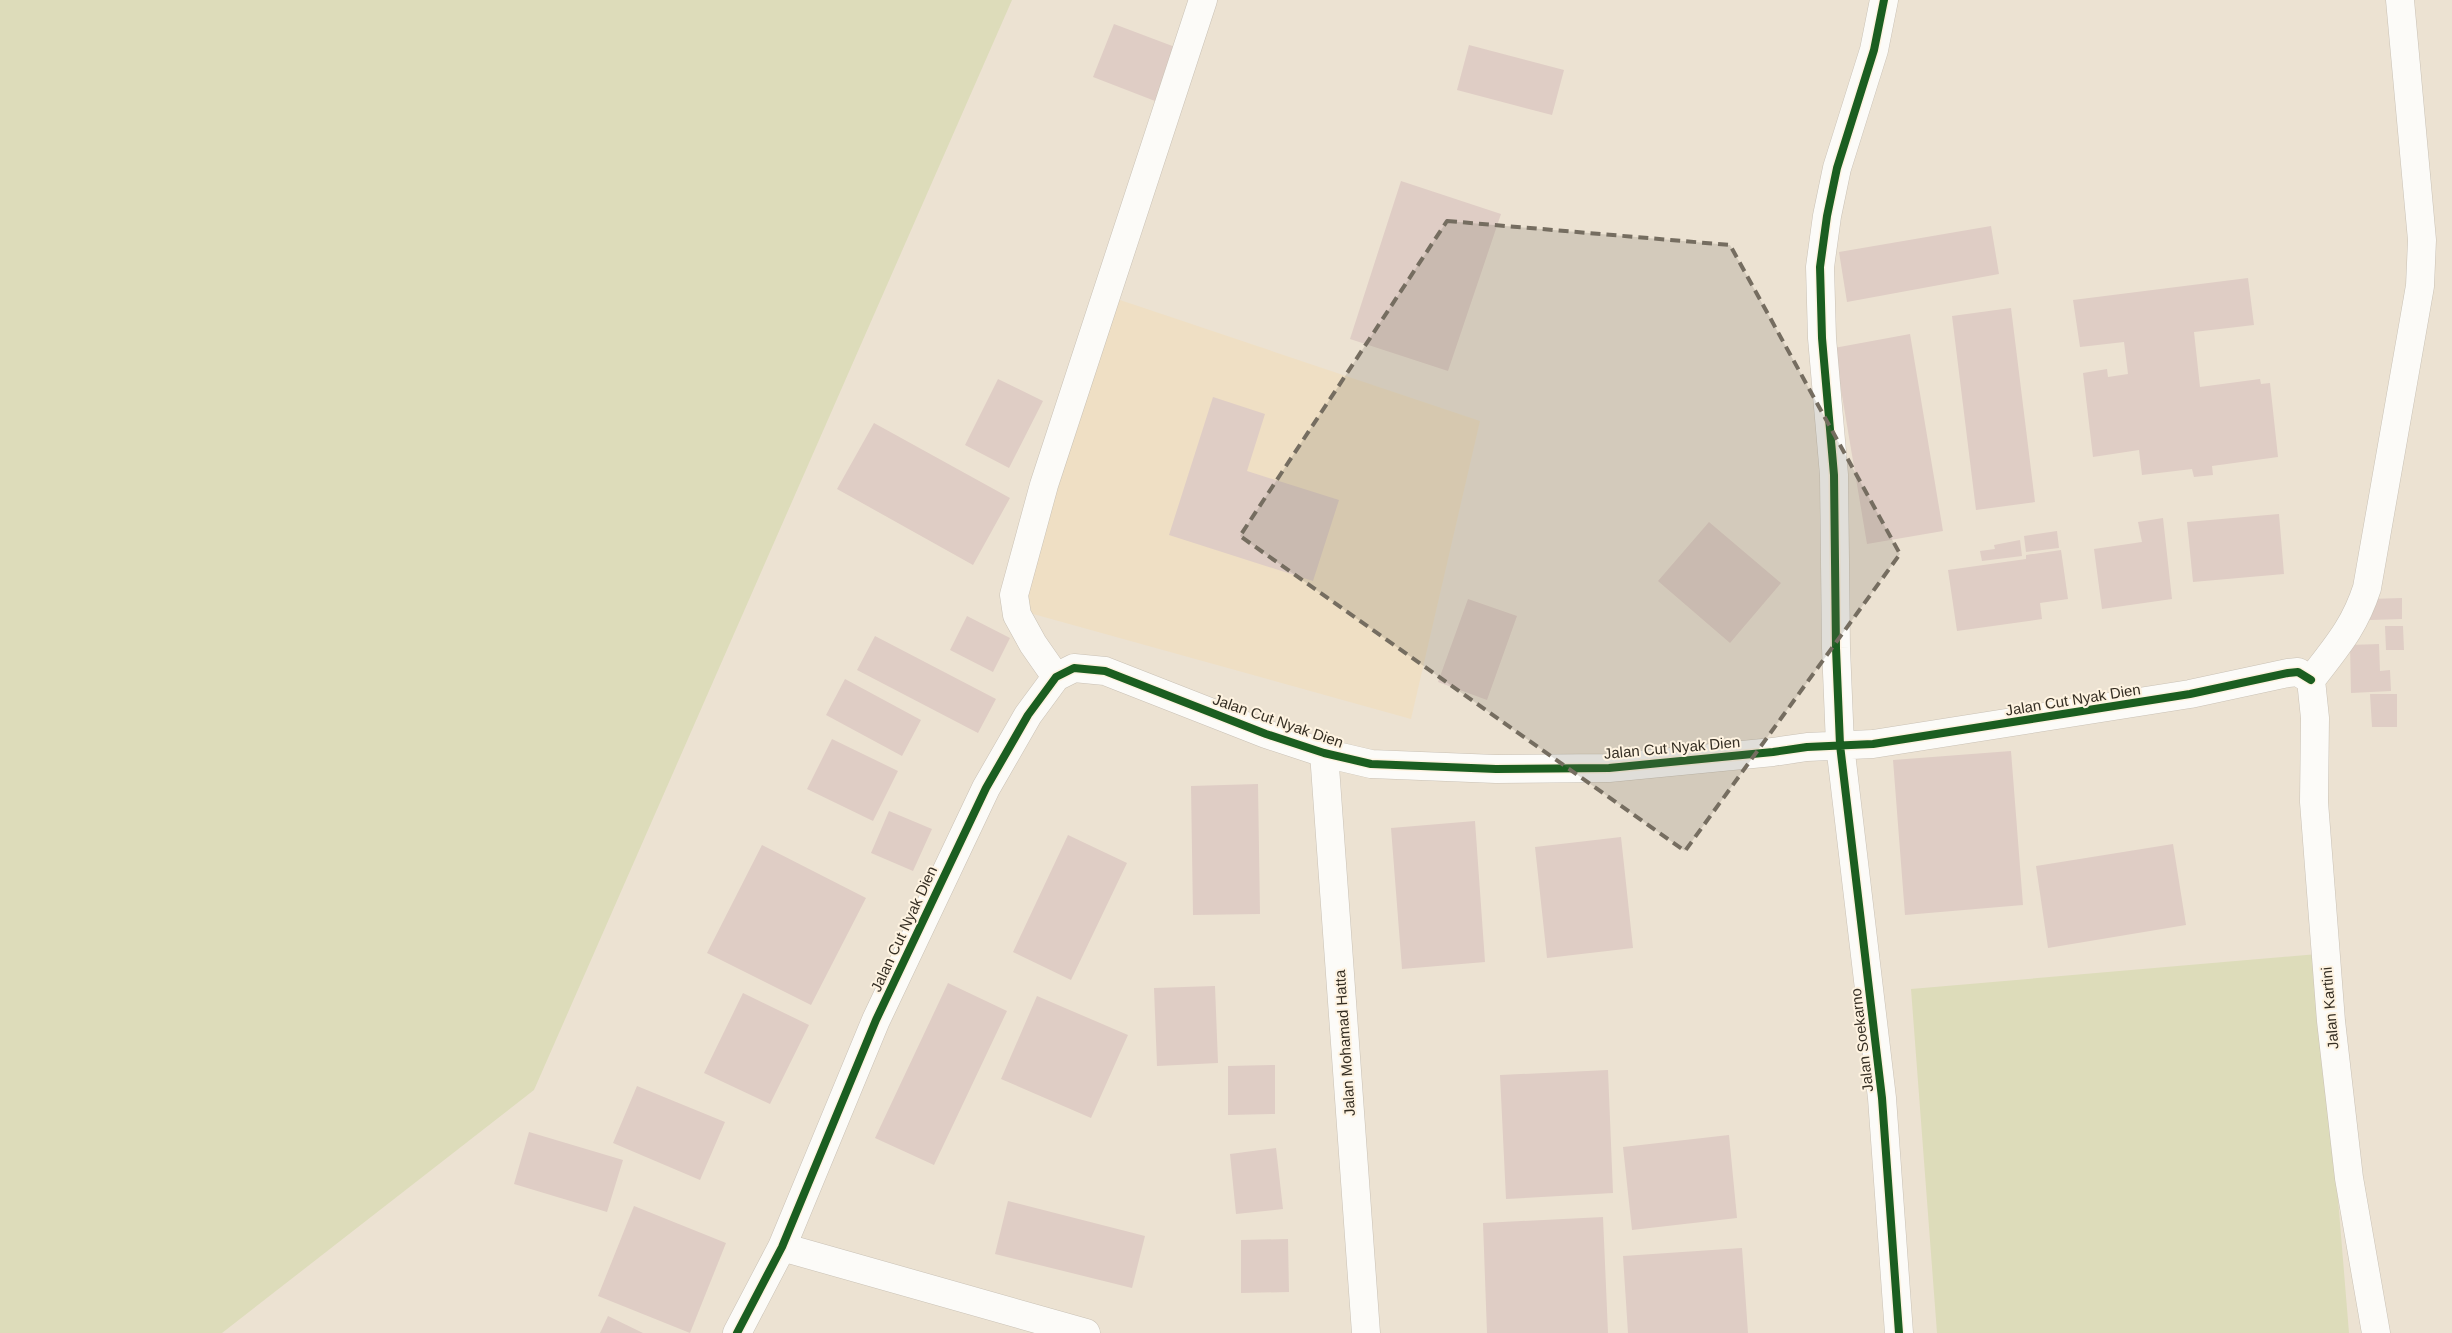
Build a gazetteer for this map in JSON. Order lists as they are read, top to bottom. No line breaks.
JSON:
{"streets":{"street":["Jalan Cut Nyak Dien","Jalan Kartini","Jalan Soekarno","Jalan Mohamad Hatta"]},"crossings":[["Jalan Cut Nyak Dien","Jalan Kartini"],["Jalan Cut Nyak Dien","Jalan Soekarno"],["Jalan Cut Nyak Dien","Jalan Mohamad Hatta"]]}
